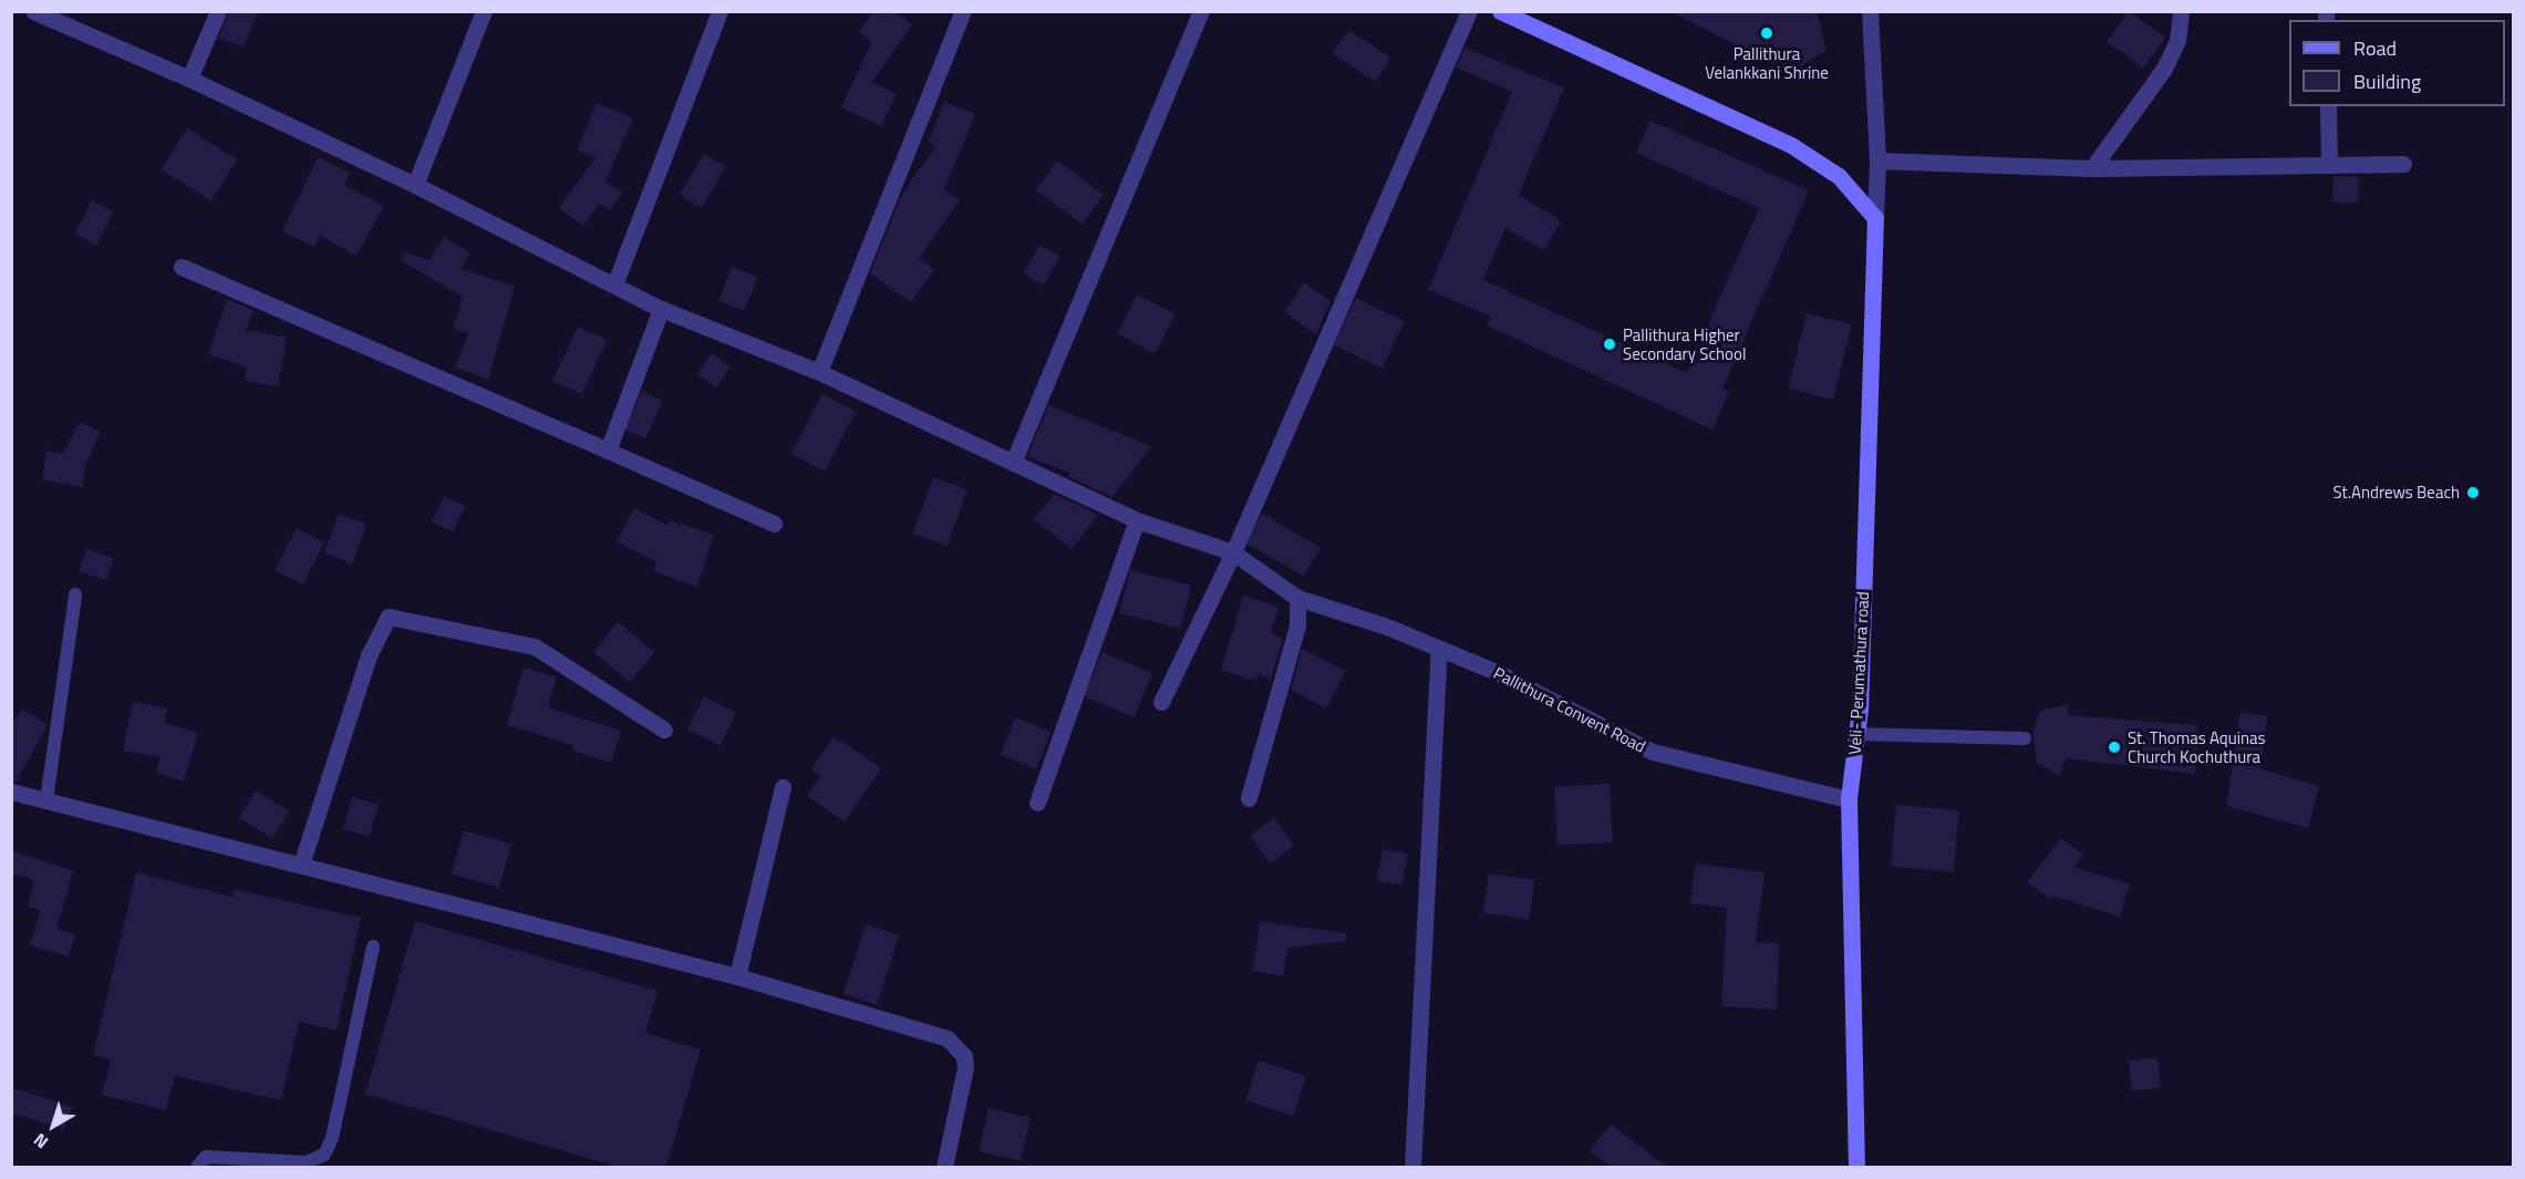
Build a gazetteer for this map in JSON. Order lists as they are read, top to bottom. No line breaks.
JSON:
{"streets":{"main road":["Veli- Perumathura road"],"street":["Pallithura Convent Road"]},"crossings":[["Veli- Perumathura road","Pallithura Convent Road"]],"places":["Pallithura Velankkani Shrine","Pallithura Higher Secondary School","St.Andrews Beach","St. Thomas Aquinas Church Kochuthura"],"legend":["Road","Building"],"north":"bottom left"}
